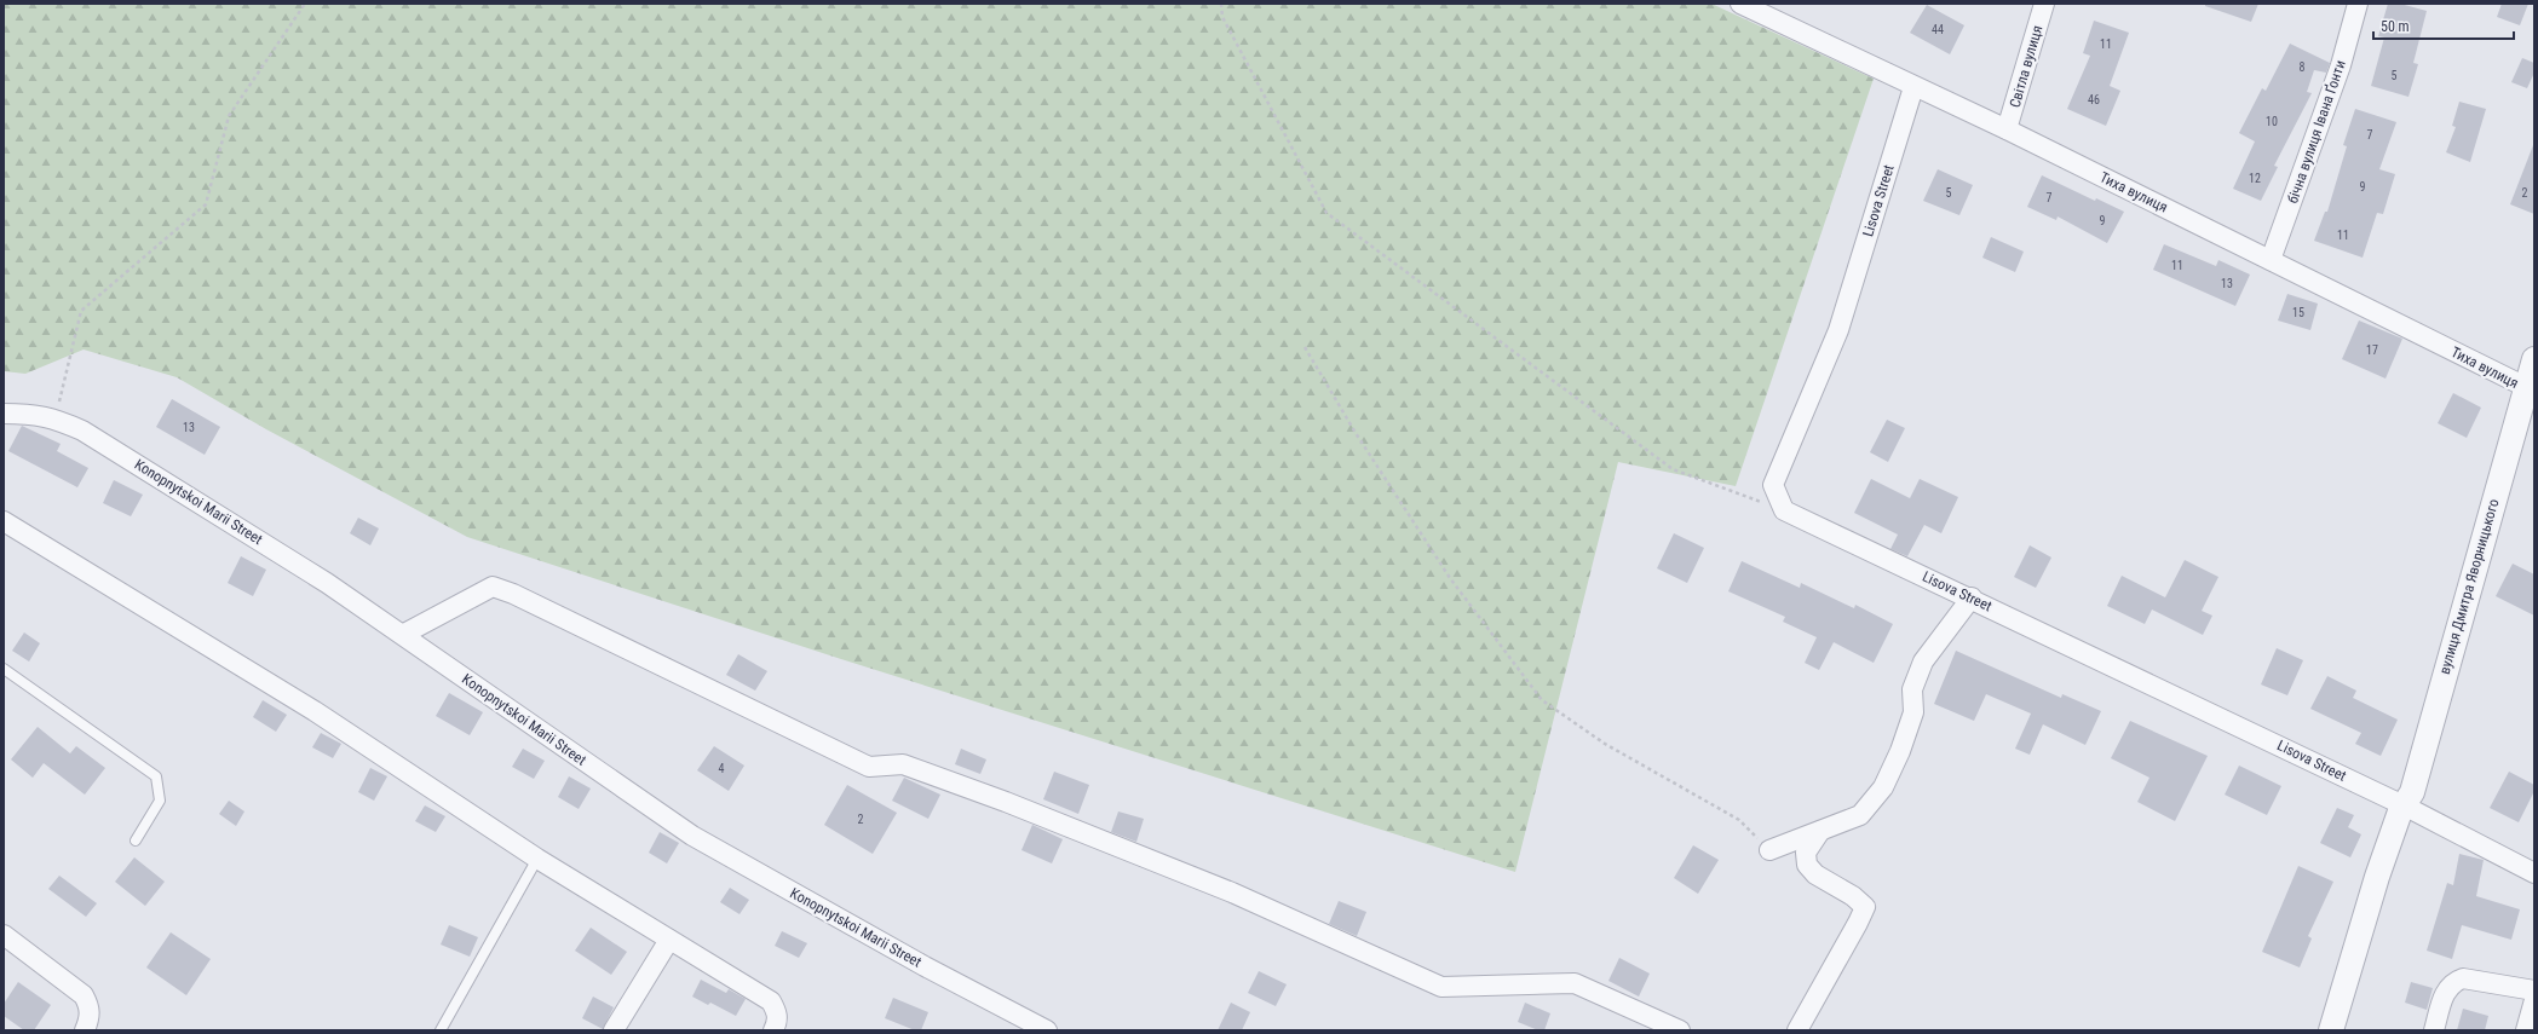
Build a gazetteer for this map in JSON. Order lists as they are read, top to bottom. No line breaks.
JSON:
{"streets":{"street":["Світла вулиця","бічна вулиця Івана Ґонти","Тиха вулиця","Lisova Street","Konopnytskoi Marii Street","вулиця Дмитра Яворницького"]},"crossings":[["Світла вулиця","Тиха вулиця"],["бічна вулиця Івана Ґонти","Тиха вулиця"],["Тиха вулиця","Lisova Street"],["Тиха вулиця","вулиця Дмитра Яворницького"],["Lisova Street","вулиця Дмитра Яворницького"]],"house_numbers":["44","11","8","5","46","10","7","12","9","5","2","7","9","11","11","13","15","17","13","4","2"],"scale_bar":"50 m"}
